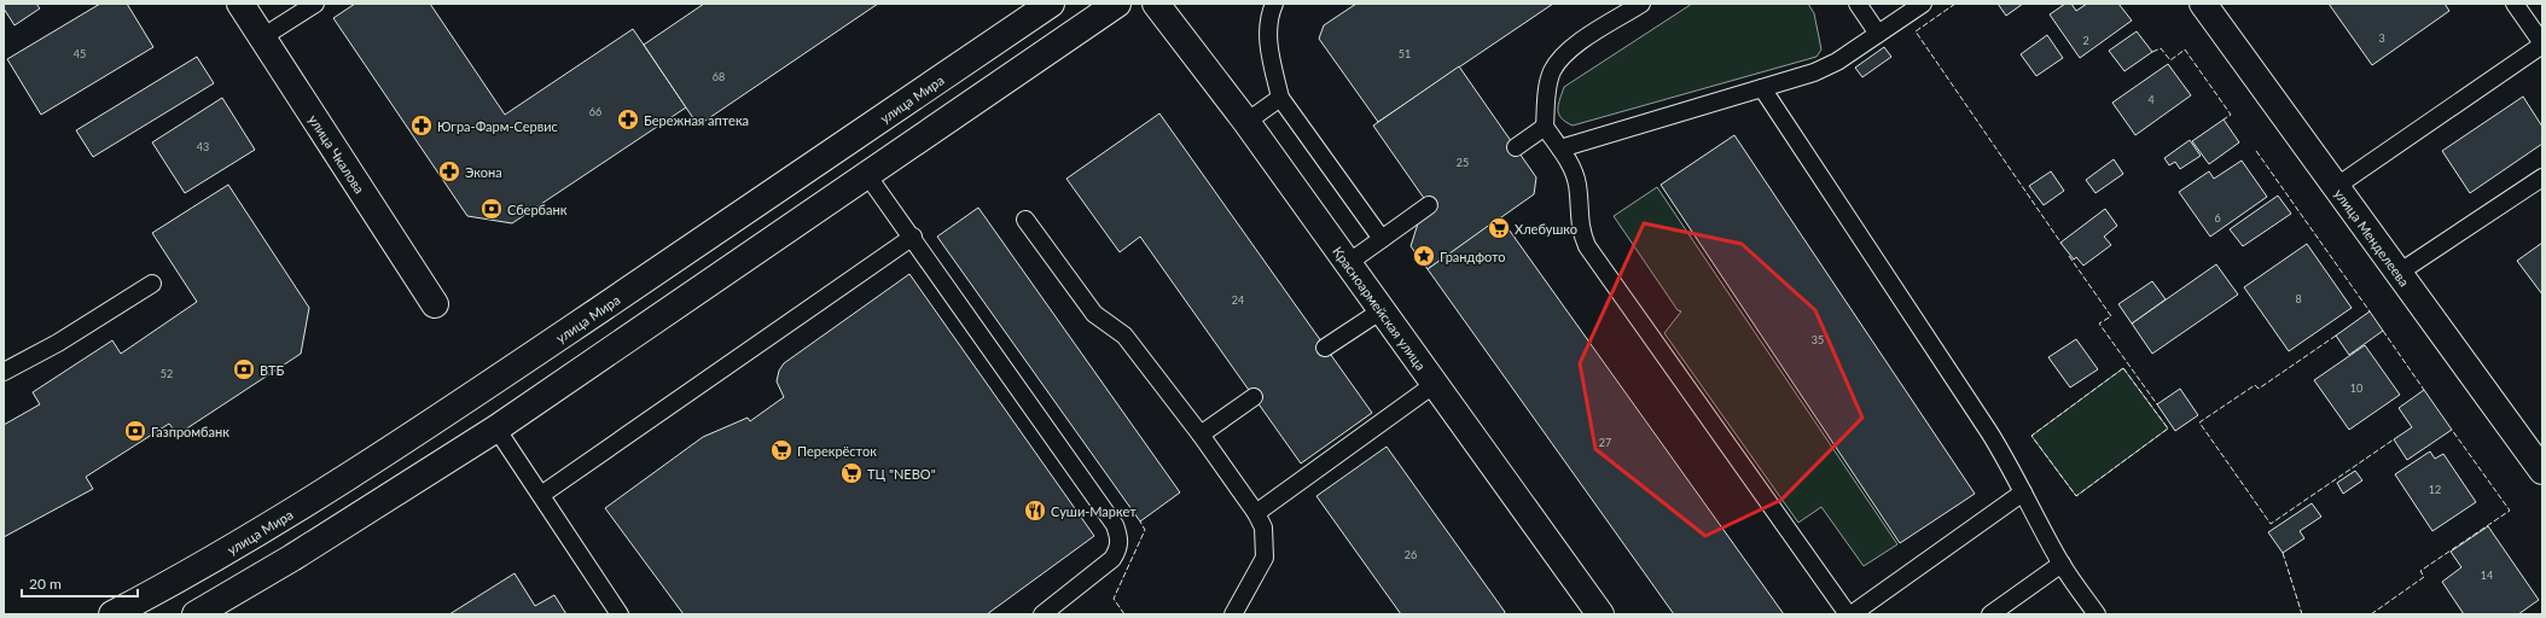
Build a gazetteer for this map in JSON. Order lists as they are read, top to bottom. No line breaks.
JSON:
{"streets":{"main road":["улица Мира","улица Чкалова","улица Менделеева","Красноармейская улица"]},"places":{"pharmacy":["Бережная аптека","Югра-Фарм-Сервис","Экона"],"bank":["Сбербанк","ВТБ","Газпромбанк"],"supermarket":["Хлебушко","Перекрёсток","ТЦ \"NEBO\""],"place":["Грандфото"],"restaurant":["Суши-Маркет"]},"house_numbers":["3","2","45","51","68","4","66","43","25","6","8","24","35","52","10","27","12","26","14"],"scale_bar":"20 m"}
